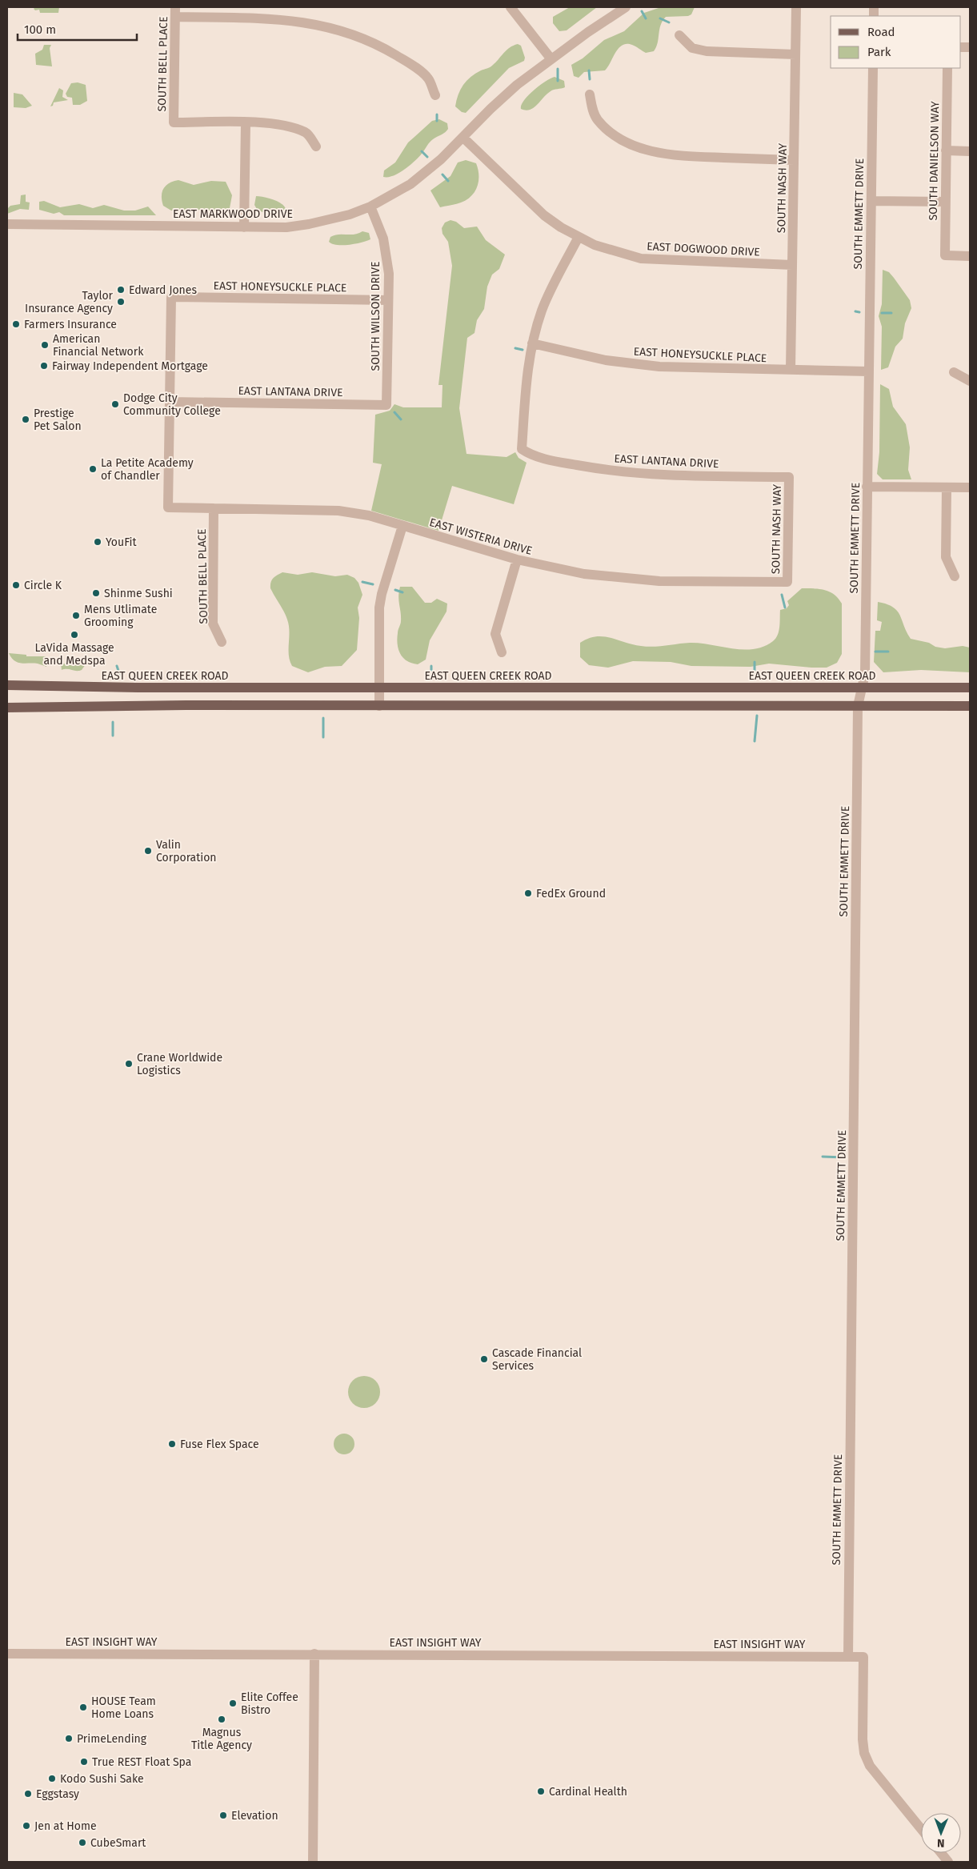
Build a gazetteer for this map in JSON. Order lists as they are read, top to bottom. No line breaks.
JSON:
{"streets":{"main road":["EAST QUEEN CREEK ROAD"],"street":["SOUTH BELL PLACE","SOUTH DANIELSON WAY","SOUTH NASH WAY","EAST MARKWOOD DRIVE","SOUTH EMMETT DRIVE","EAST DOGWOOD DRIVE","EAST HONEYSUCKLE PLACE","SOUTH WILSON DRIVE","EAST LANTANA DRIVE","EAST WISTERIA DRIVE","EAST INSIGHT WAY"]},"crossings":[["SOUTH BELL PLACE","EAST WISTERIA DRIVE"],["SOUTH NASH WAY","EAST DOGWOOD DRIVE"],["SOUTH NASH WAY","EAST HONEYSUCKLE PLACE"],["SOUTH NASH WAY","EAST LANTANA DRIVE"],["SOUTH NASH WAY","EAST WISTERIA DRIVE"],["EAST MARKWOOD DRIVE","EAST DOGWOOD DRIVE"],["EAST MARKWOOD DRIVE","SOUTH WILSON DRIVE"],["SOUTH EMMETT DRIVE","EAST HONEYSUCKLE PLACE"],["SOUTH EMMETT DRIVE","EAST QUEEN CREEK ROAD"],["SOUTH EMMETT DRIVE","EAST INSIGHT WAY"],["EAST HONEYSUCKLE PLACE","SOUTH WILSON DRIVE"],["EAST HONEYSUCKLE PLACE","EAST LANTANA DRIVE"],["EAST HONEYSUCKLE PLACE","EAST WISTERIA DRIVE"],["SOUTH WILSON DRIVE","EAST LANTANA DRIVE"],["EAST LANTANA DRIVE","EAST WISTERIA DRIVE"]],"places":["Edward Jones","Taylor Insurance Agency","Farmers Insurance","American Financial Network","Fairway Independent Mortgage","Dodge City Community College","Prestige Pet Salon","La Petite Academy of Chandler","YouFit","Circle K","Shinme Sushi","Mens Utlimate Grooming","LaVida Massage and Medspa","Valin Corporation","FedEx Ground","Crane Worldwide Logistics","Cascade Financial Services","Fuse Flex Space","Elite Coffee Bistro","HOUSE Team Home Loans","Magnus Title Agency","PrimeLending","True REST Float Spa","Kodo Sushi Sake","Cardinal Health","Eggstasy","Elevation","Jen at Home","CubeSmart"],"legend":["Road","Park"],"scale_bar":"100 m","north":"bottom"}
